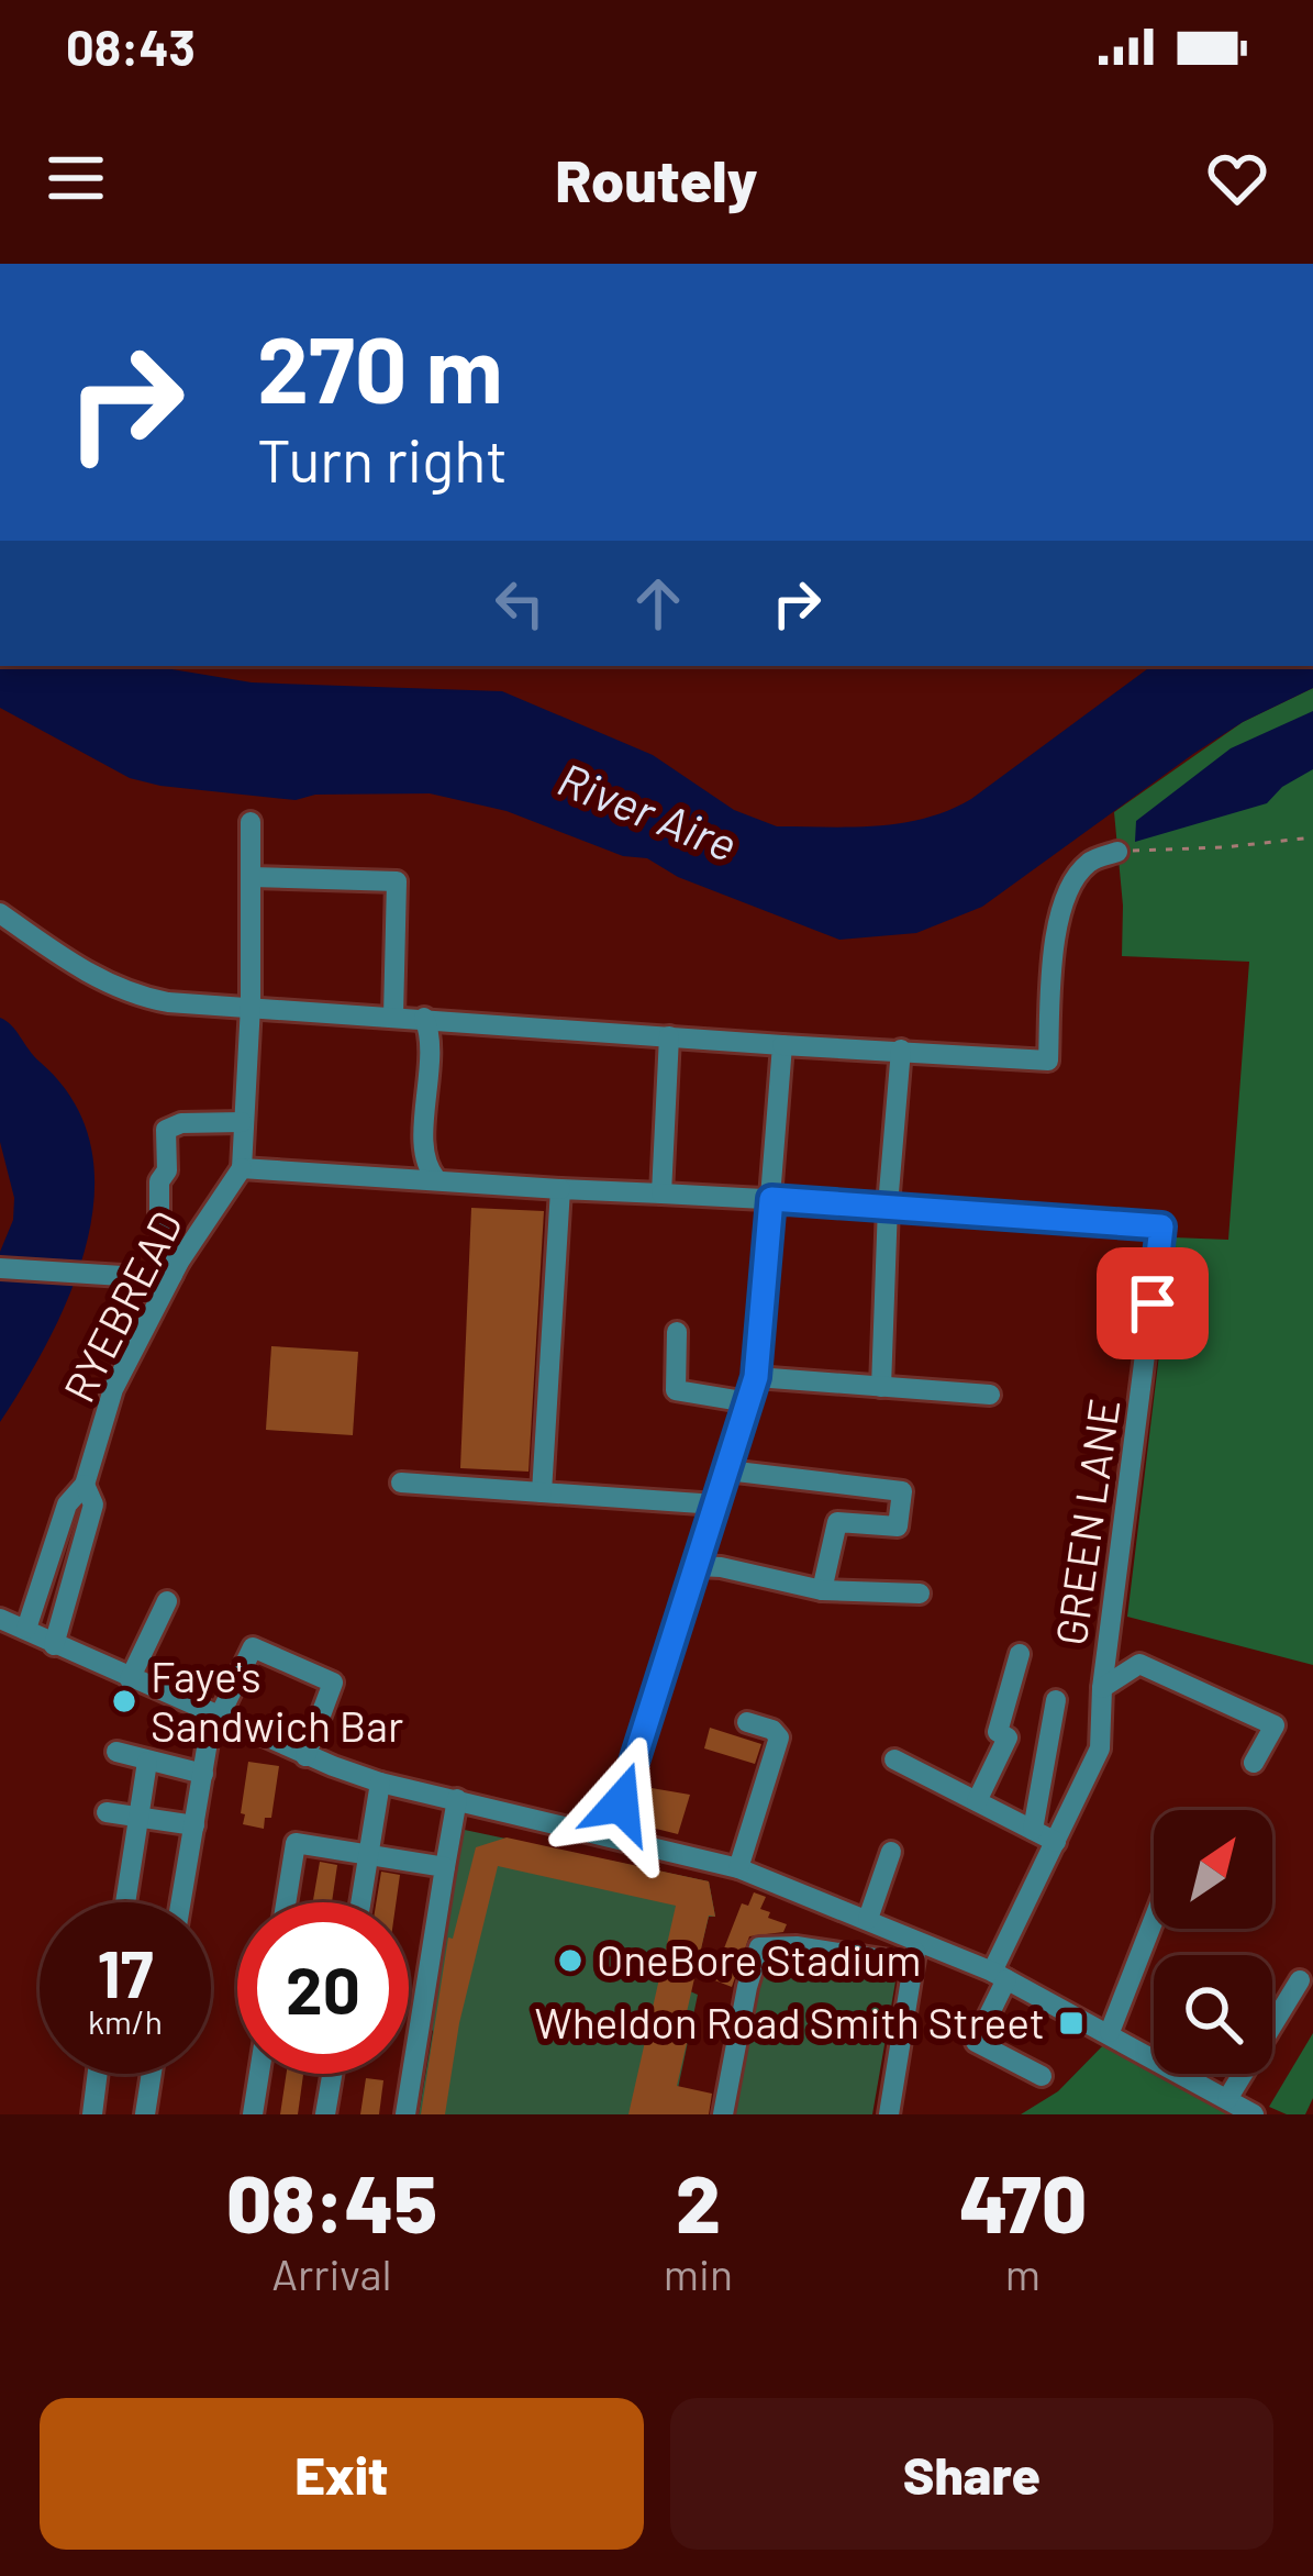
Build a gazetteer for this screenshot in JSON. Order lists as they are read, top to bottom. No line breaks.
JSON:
{"streets":{"street":["RYEBREAD","GREEN LANE"]},"water":["River Aire"],"places":{"other":["Faye's Sandwich Bar","OneBore Stadium"],"transit":["Wheldon Road Smith Street"]},"north":"top right","page":{"status":"08:43","header":"Routely","turn":["270 m","Turn right"],"speed":"17 km/h","limit":"20","eta":["08:45","Arrival","2","min","470","m"],"buttons":["Exit","Share"]}}
